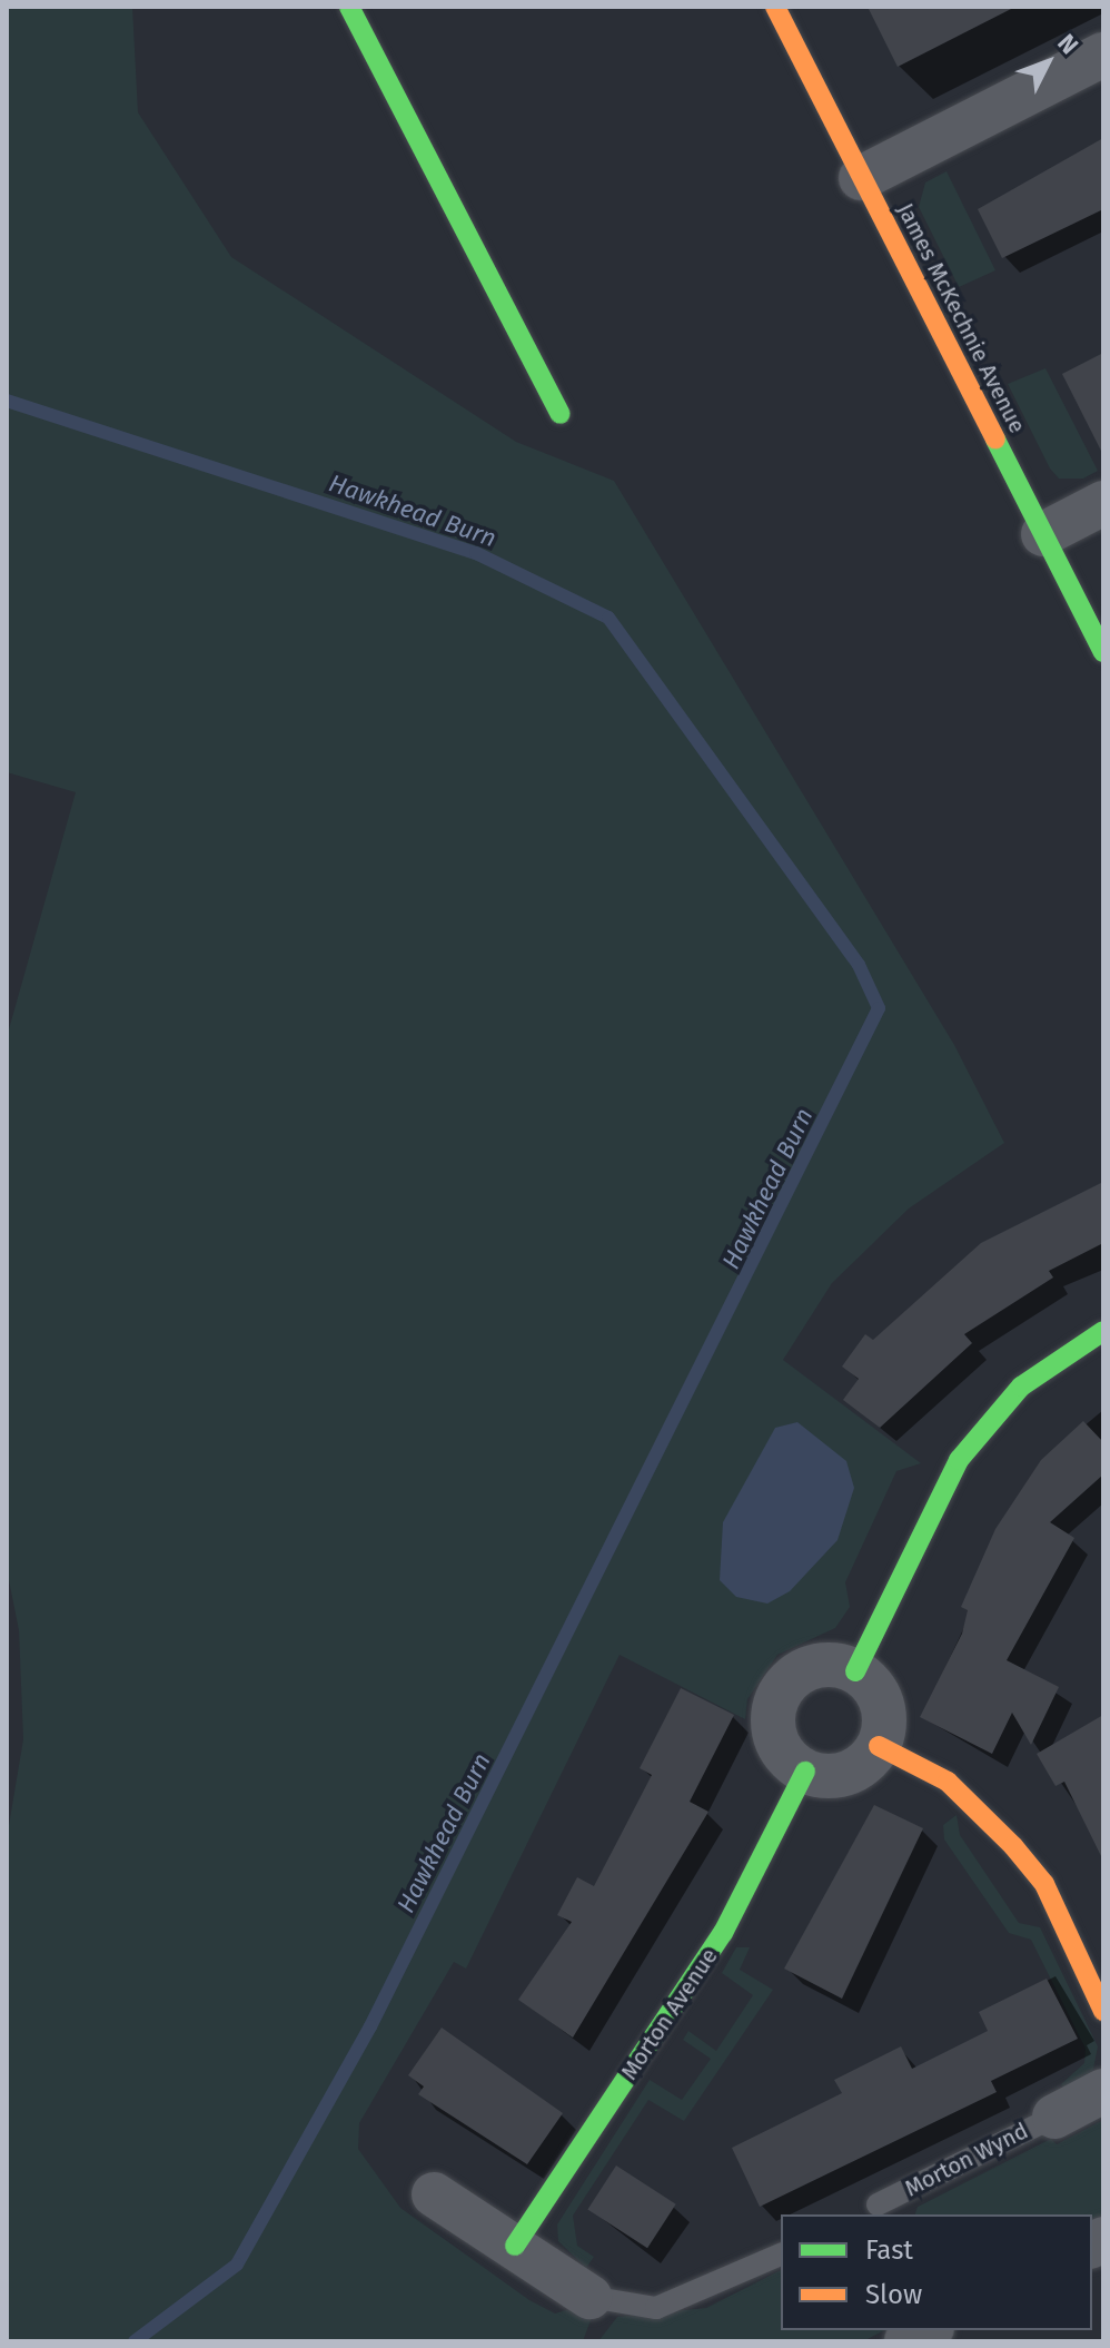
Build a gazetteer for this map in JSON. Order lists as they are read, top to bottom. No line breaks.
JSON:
{"streets":{"street":["James McKechnie Avenue","Morton Avenue"],"lane":["Morton Wynd"]},"water":["Hawkhead Burn"],"legend":["Fast","Slow"],"north":"top right"}
